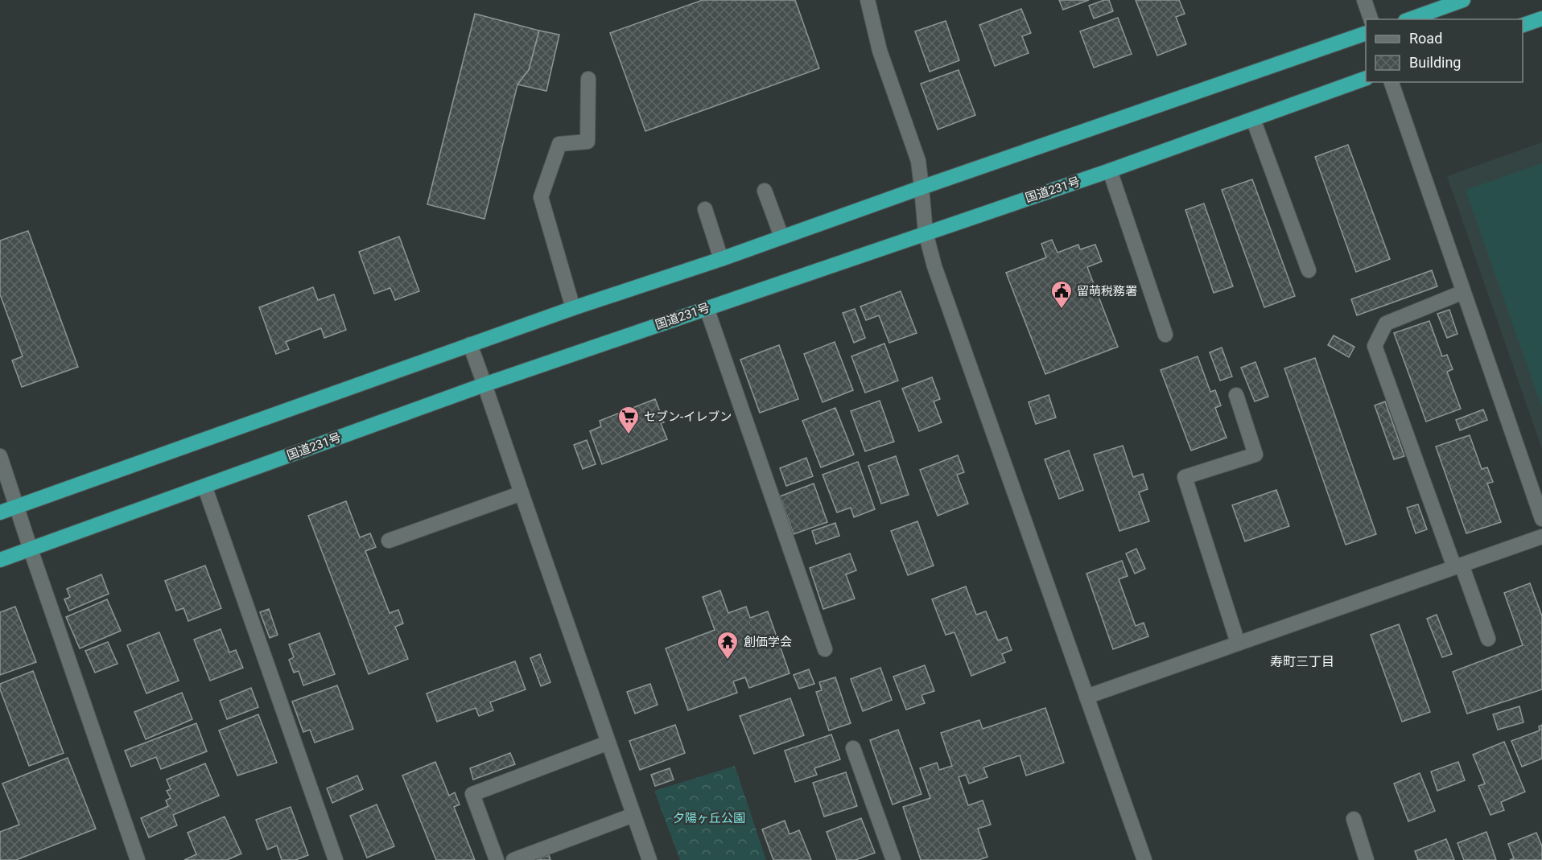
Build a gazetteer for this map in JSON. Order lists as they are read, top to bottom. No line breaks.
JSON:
{"streets":{"highway":["国道231号"]},"districts":["寿町三丁目"],"parks":["夕陽ヶ丘公園"],"places":{"public building":["留萌税務署"],"supermarket":["セブン-イレブン"],"temple":["創価学会"]},"legend":["Road","Building"]}
